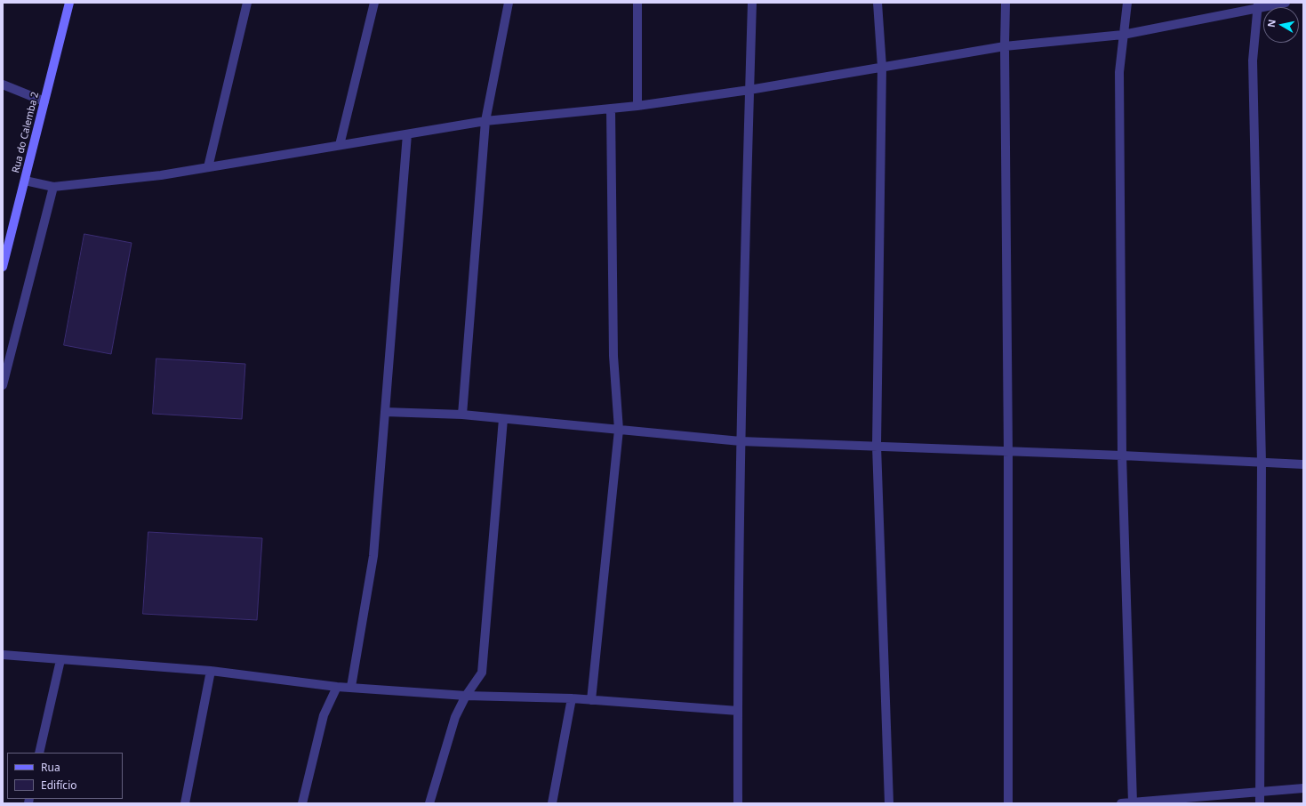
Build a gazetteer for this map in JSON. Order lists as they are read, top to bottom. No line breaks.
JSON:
{"streets":{"main road":["Rua do Calemba 2"]},"legend":["Rua","Edifício"],"north":"left"}
